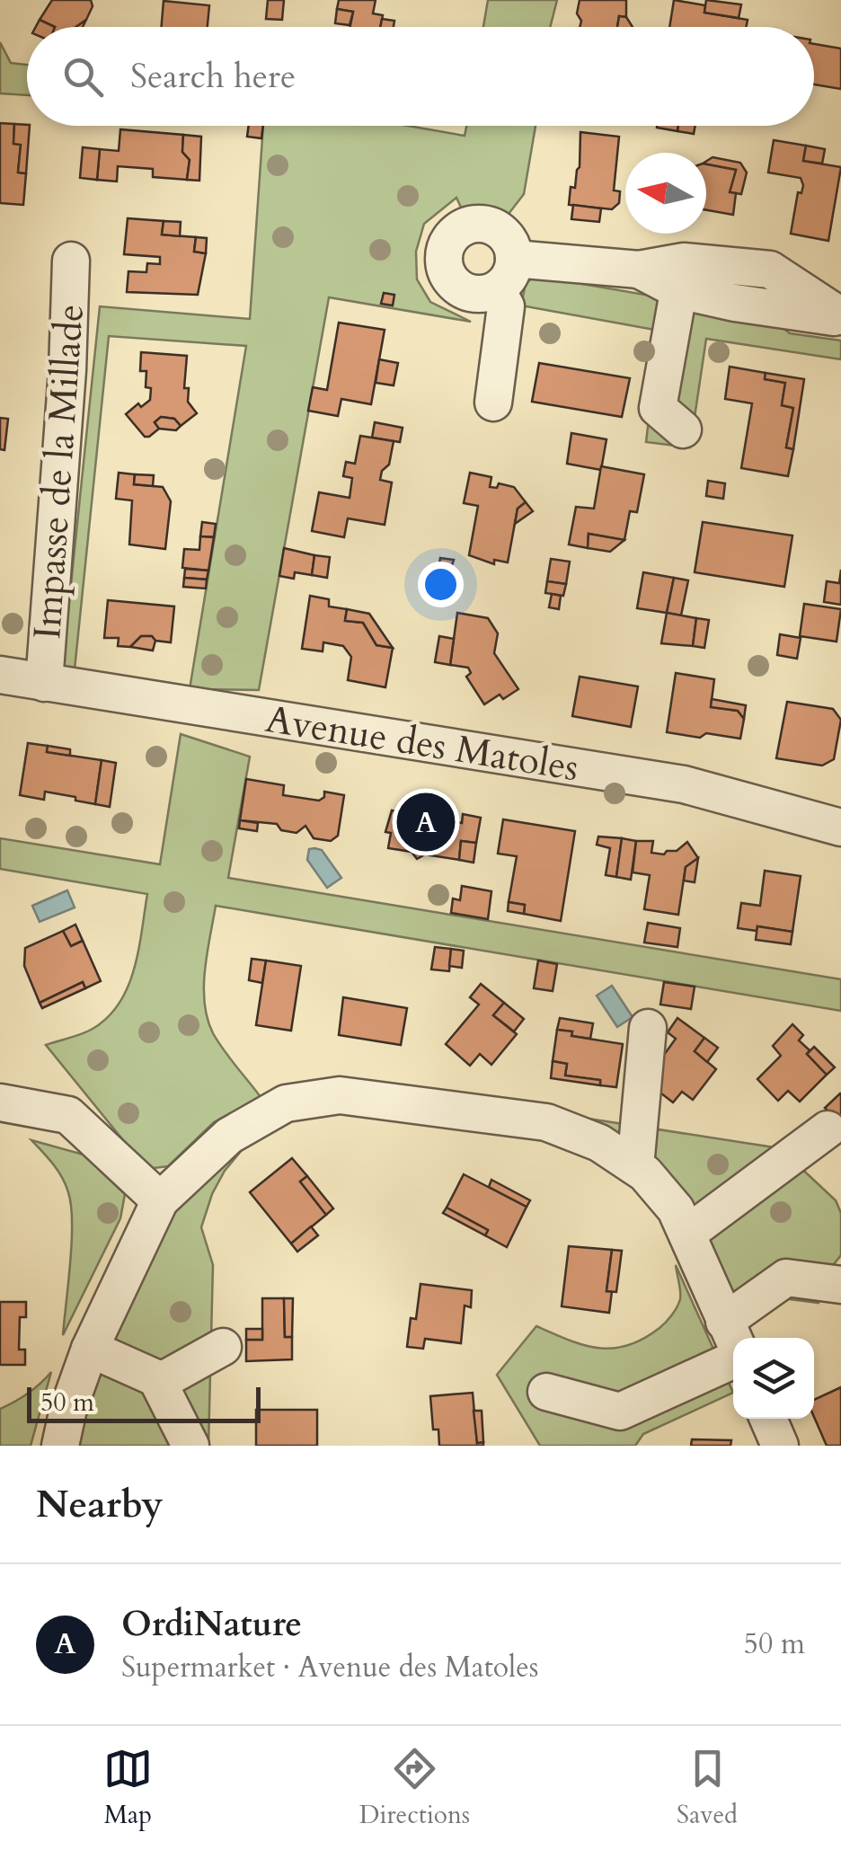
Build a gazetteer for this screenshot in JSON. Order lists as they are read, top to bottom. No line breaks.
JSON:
{"streets":{"street":["Impasse de la Millade","Avenue des Matoles"]},"crossings":[["Impasse de la Millade","Avenue des Matoles"]],"scale_bar":"50 m","north":"left","page":{"search":"Search here","pins":"A","scale":"50 m","heading":"Nearby","list":[{"mark":"A","name":"OrdiNature","note":"Supermarket · Avenue des Matoles","value":"50 m"}],"nav":["Map","Directions","Saved"]}}
